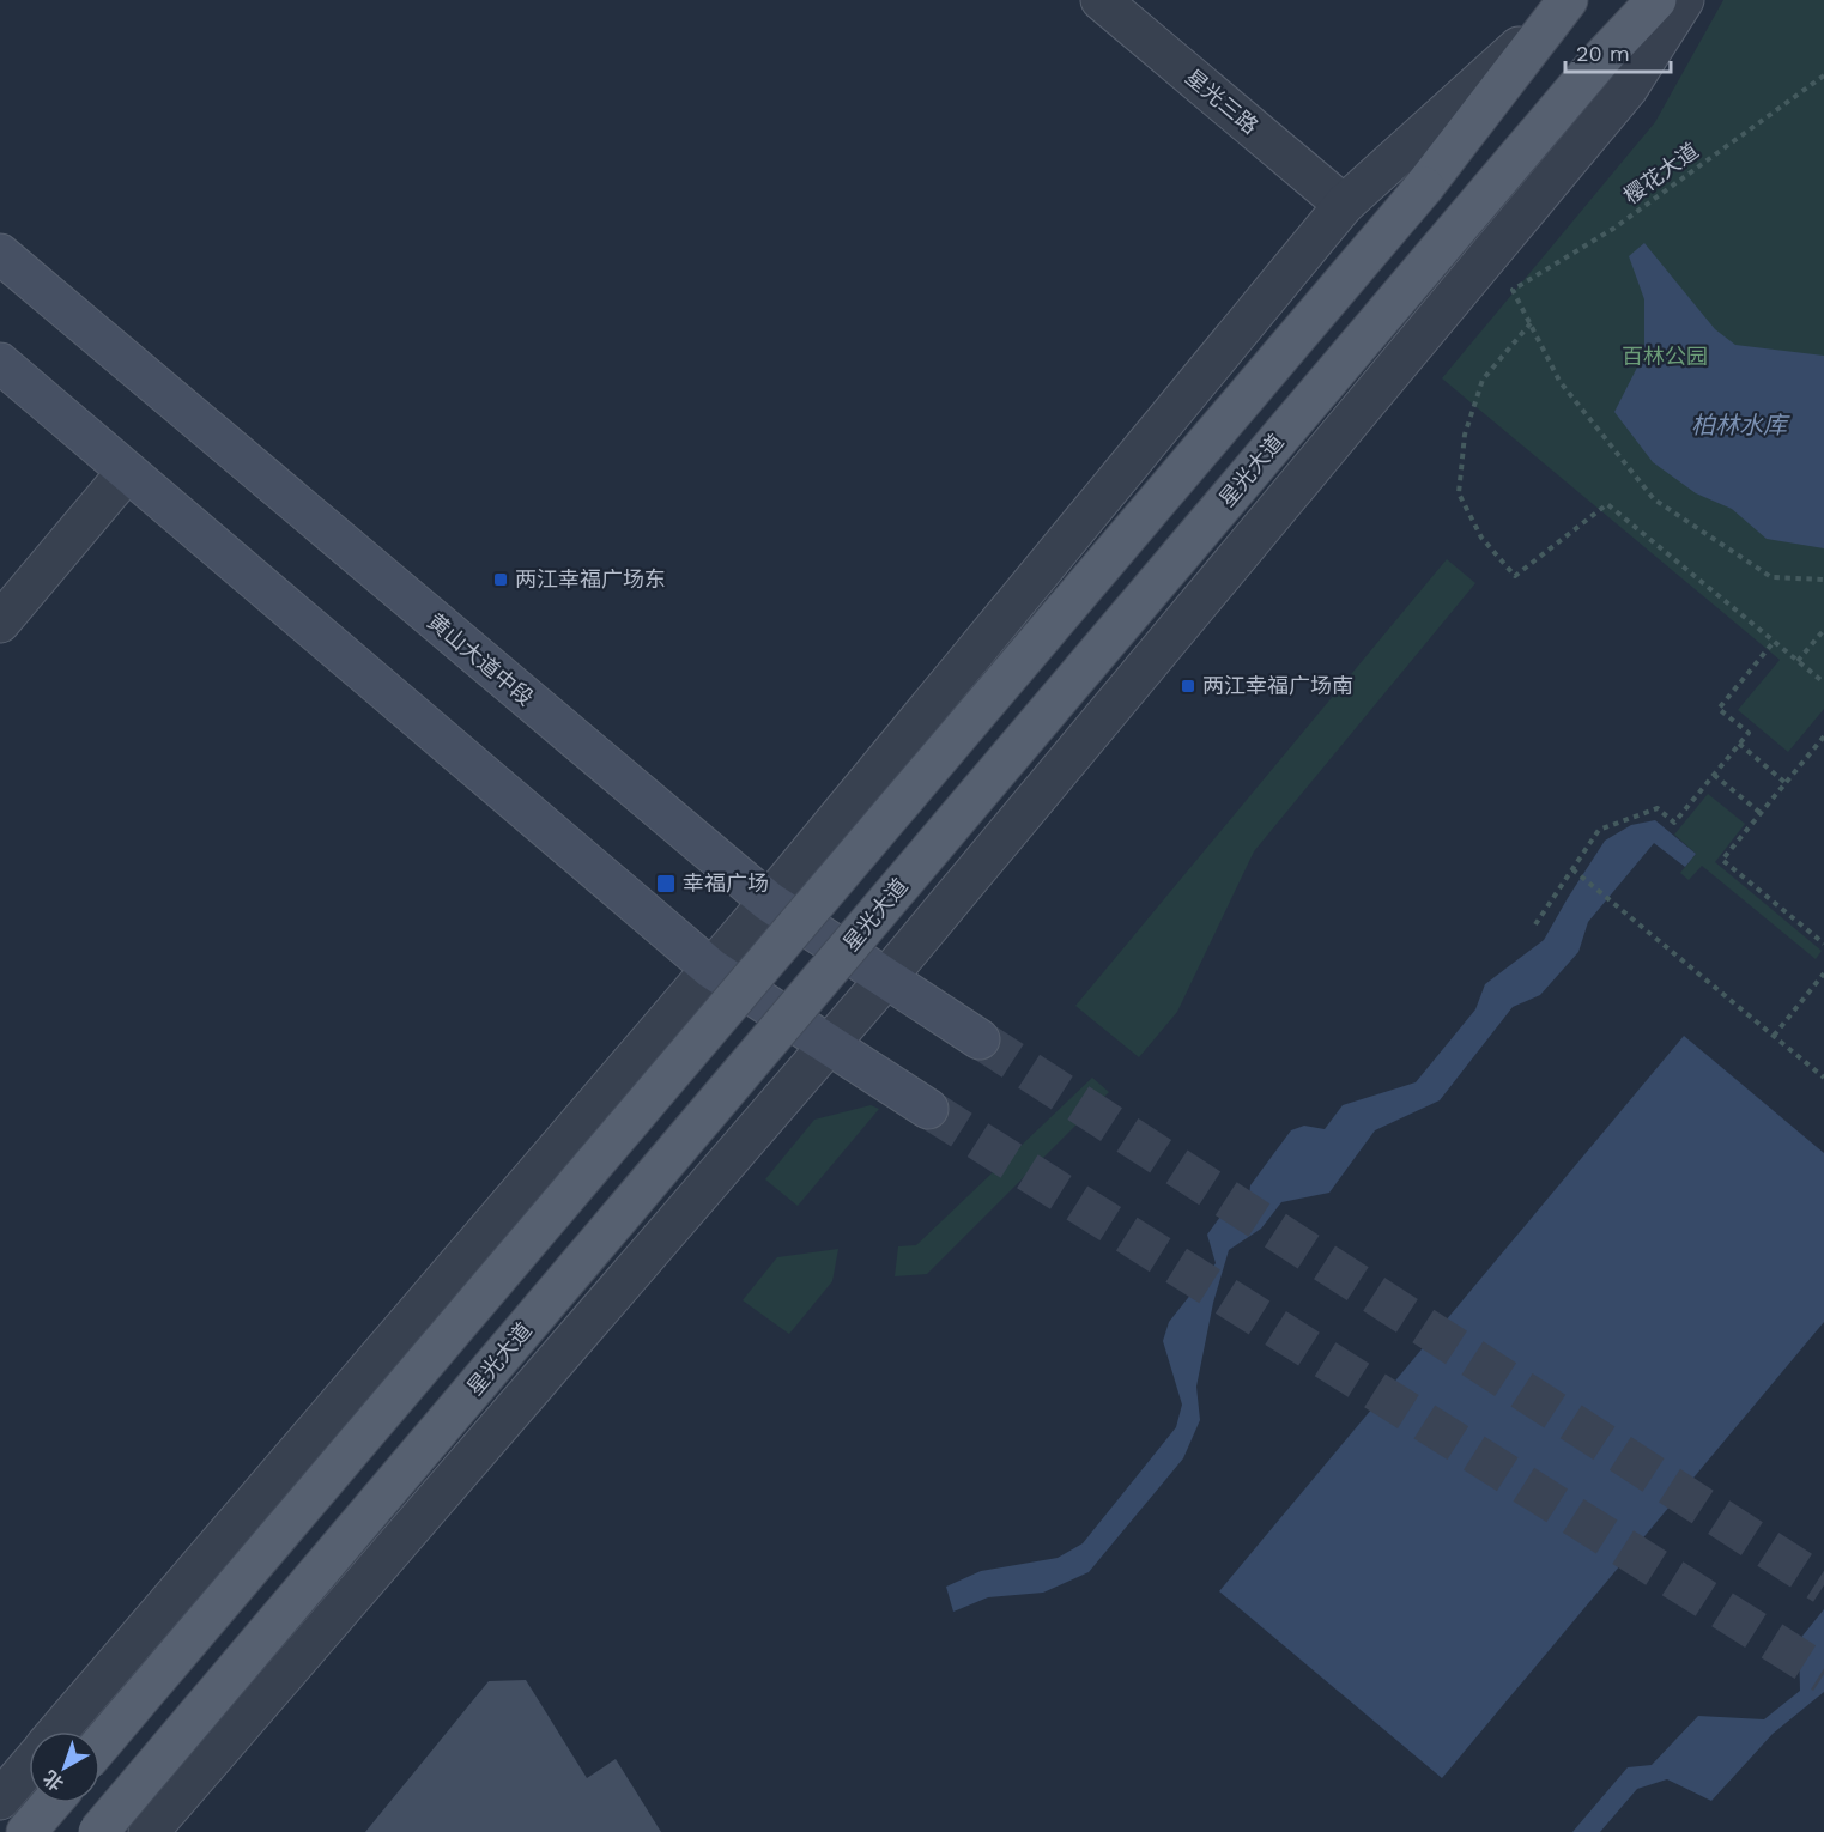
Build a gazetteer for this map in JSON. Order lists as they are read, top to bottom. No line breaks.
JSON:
{"streets":{"main road":["星光大道","黄山大道中段"],"street":["星光三路"],"path":["樱花大道"]},"water":["柏林水库"],"parks":["百林公园"],"places":{"transit":["两江幸福广场东","两江幸福广场南","幸福广场"]},"scale_bar":"20 m","north":"bottom left"}
